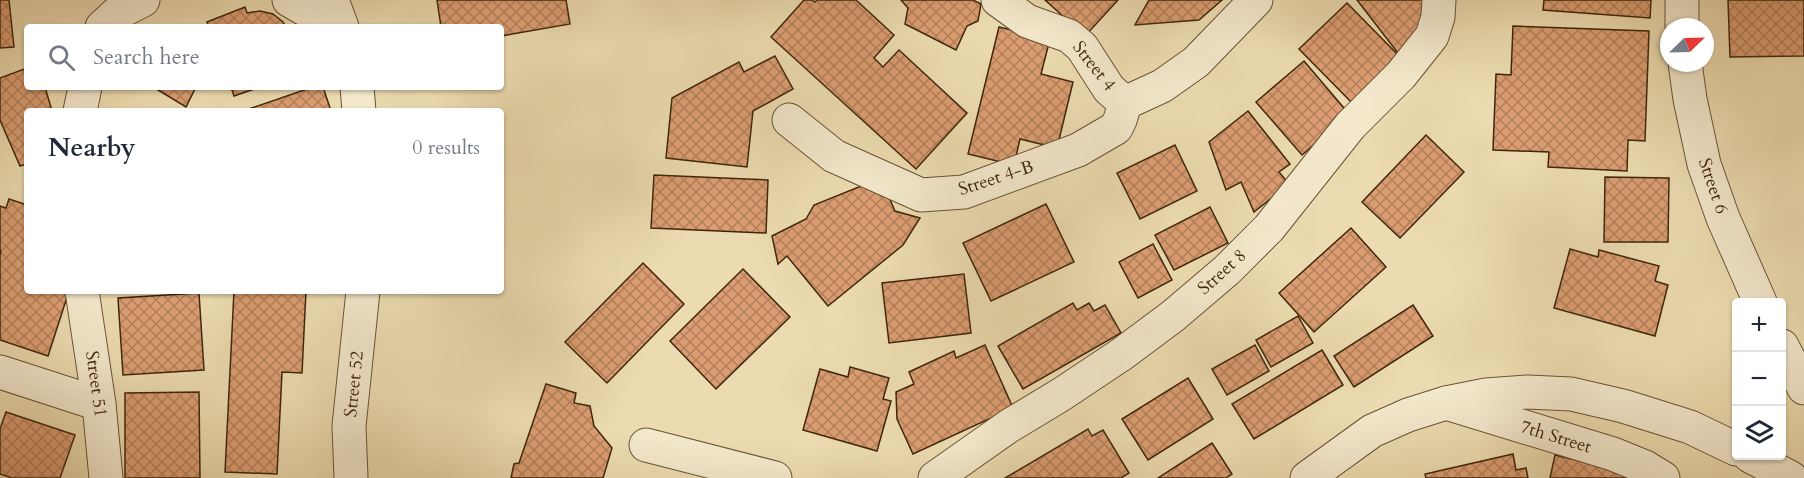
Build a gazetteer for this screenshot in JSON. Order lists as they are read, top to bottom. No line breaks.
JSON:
{"streets":{"street":["Street 4","Street 4-B","Street 6","Street 8","Street 51","Street 52","7th Street"]},"crossings":[["Street 4","Street 4-B"]],"north":"top right","page":{"search":"Search here","heading":["Nearby","0 results"],"map_buttons":["+","−"]}}
